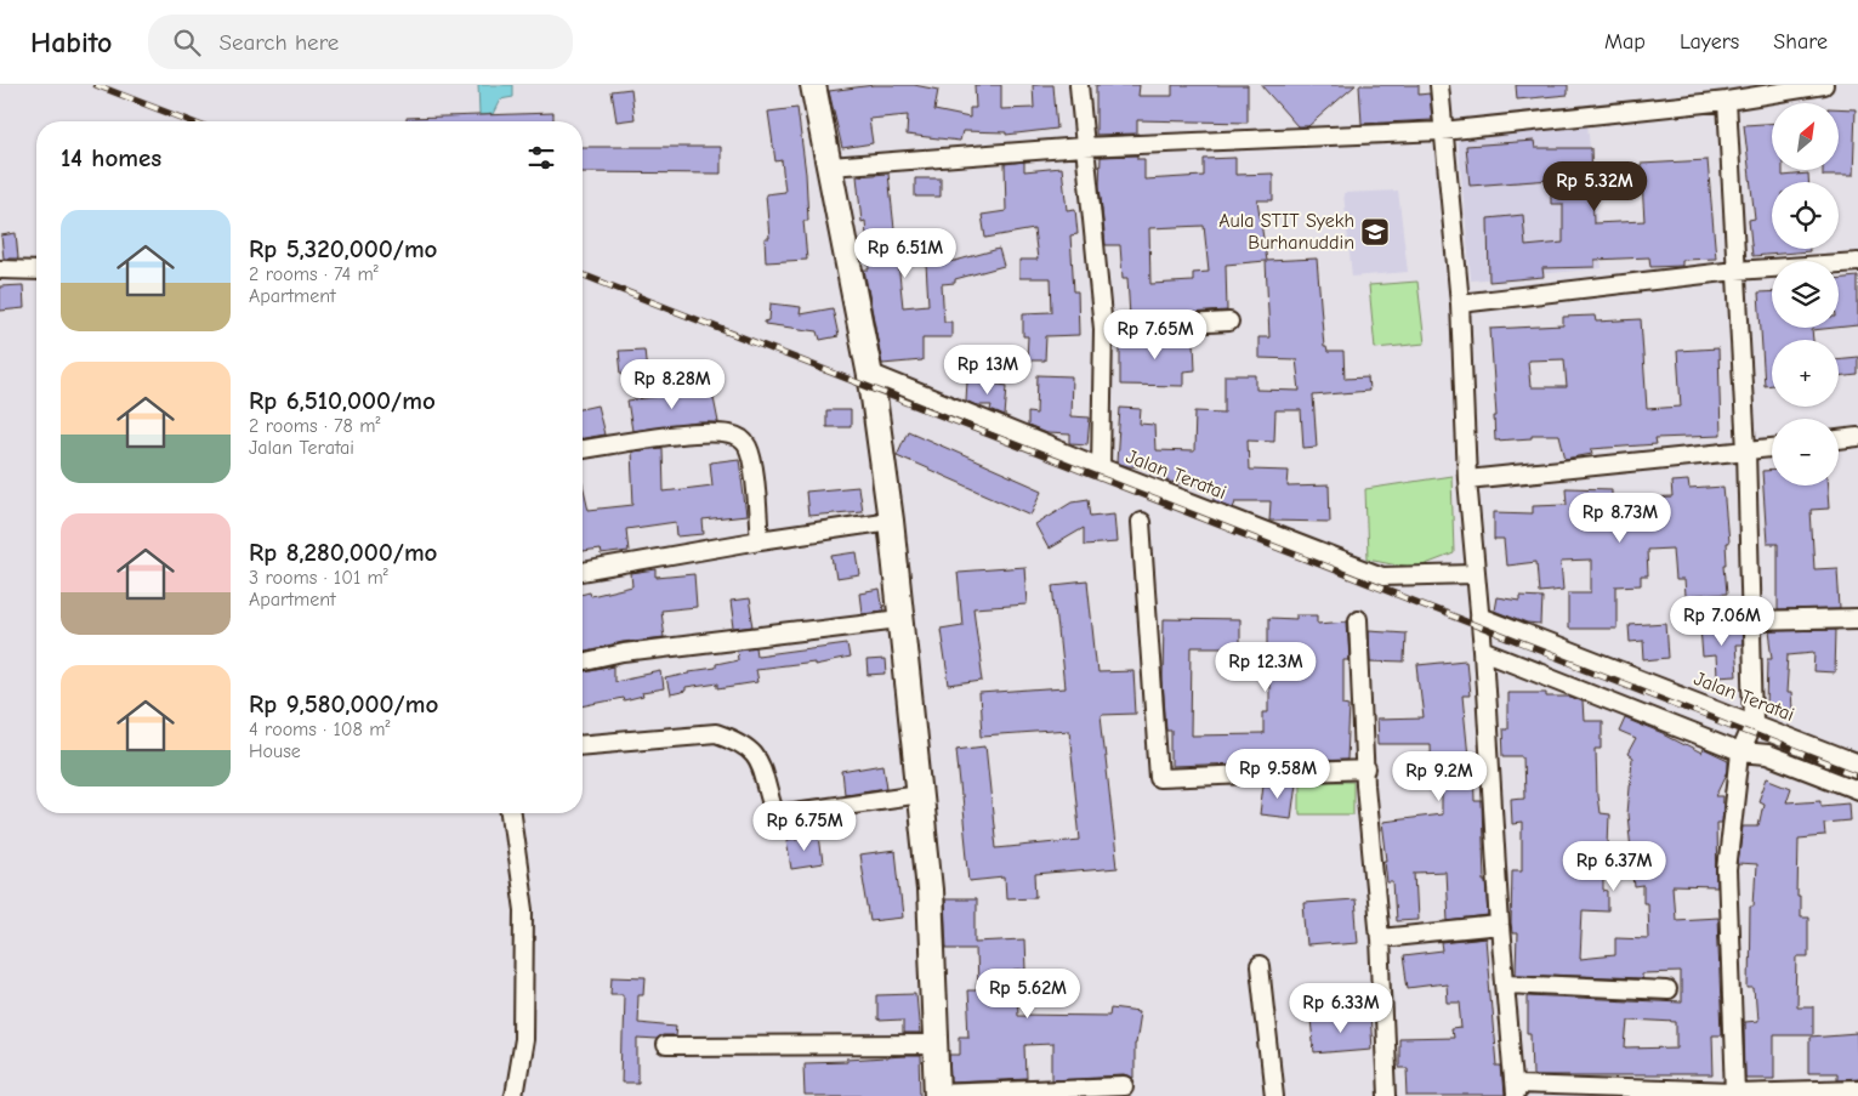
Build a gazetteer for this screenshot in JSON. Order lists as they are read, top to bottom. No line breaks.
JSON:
{"streets":{"street":["Jalan Teratai"]},"places":{"school or university":["Aula STIT Syekh Burhanuddin"]},"north":"top right","page":{"header":"Habito","search":"Search here","nav":["Map","Layers","Share"],"map_buttons":["+","−"],"heading":"14 homes","price":["Rp 5.32M","Rp 6.51M","Rp 7.65M","Rp 13M","Rp 8.28M","Rp 8.73M","Rp 7.06M","Rp 12.3M","Rp 9.58M","Rp 9.2M","Rp 6.75M","Rp 6.37M","Rp 5.62M","Rp 6.33M"],"list":[{"name":"Rp 5,320,000/mo","note":"2 rooms · 74 m² · Apartment"},{"name":"Rp 6,510,000/mo","note":"2 rooms · 78 m² · Jalan Teratai"},{"name":"Rp 8,280,000/mo","note":"3 rooms · 101 m² · Apartment"},{"name":"Rp 9,580,000/mo","note":"4 rooms · 108 m² · House"}]}}
